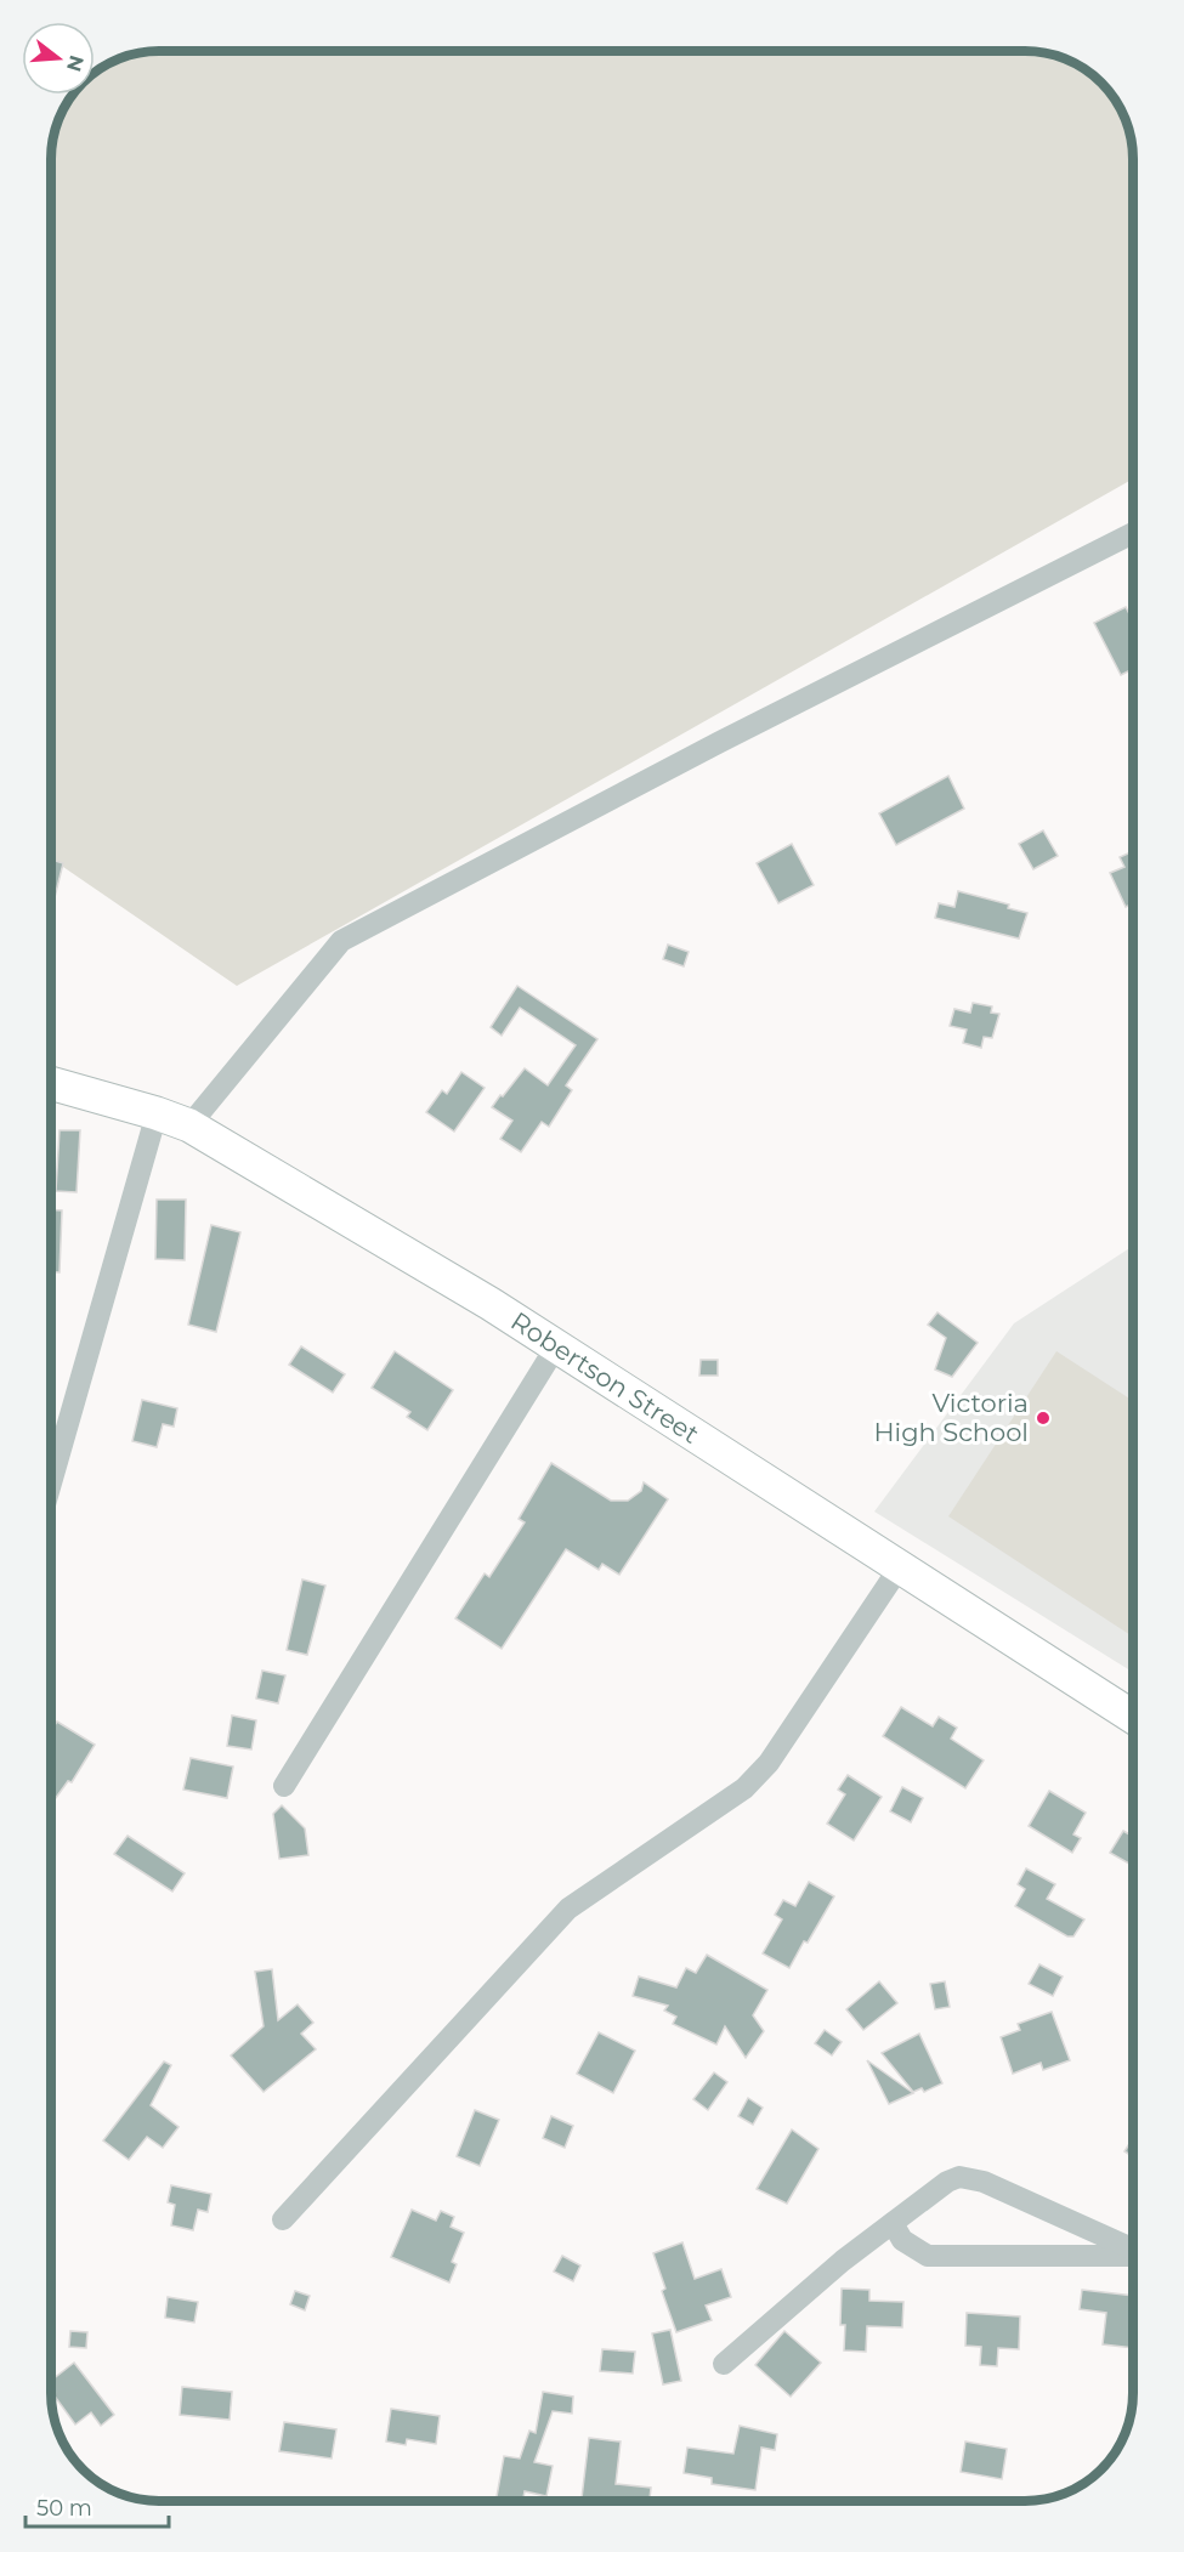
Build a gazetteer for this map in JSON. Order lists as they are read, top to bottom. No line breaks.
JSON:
{"streets":{"street":["Robertson Street"]},"places":["Victoria High School"],"scale_bar":"50 m","north":"right"}
